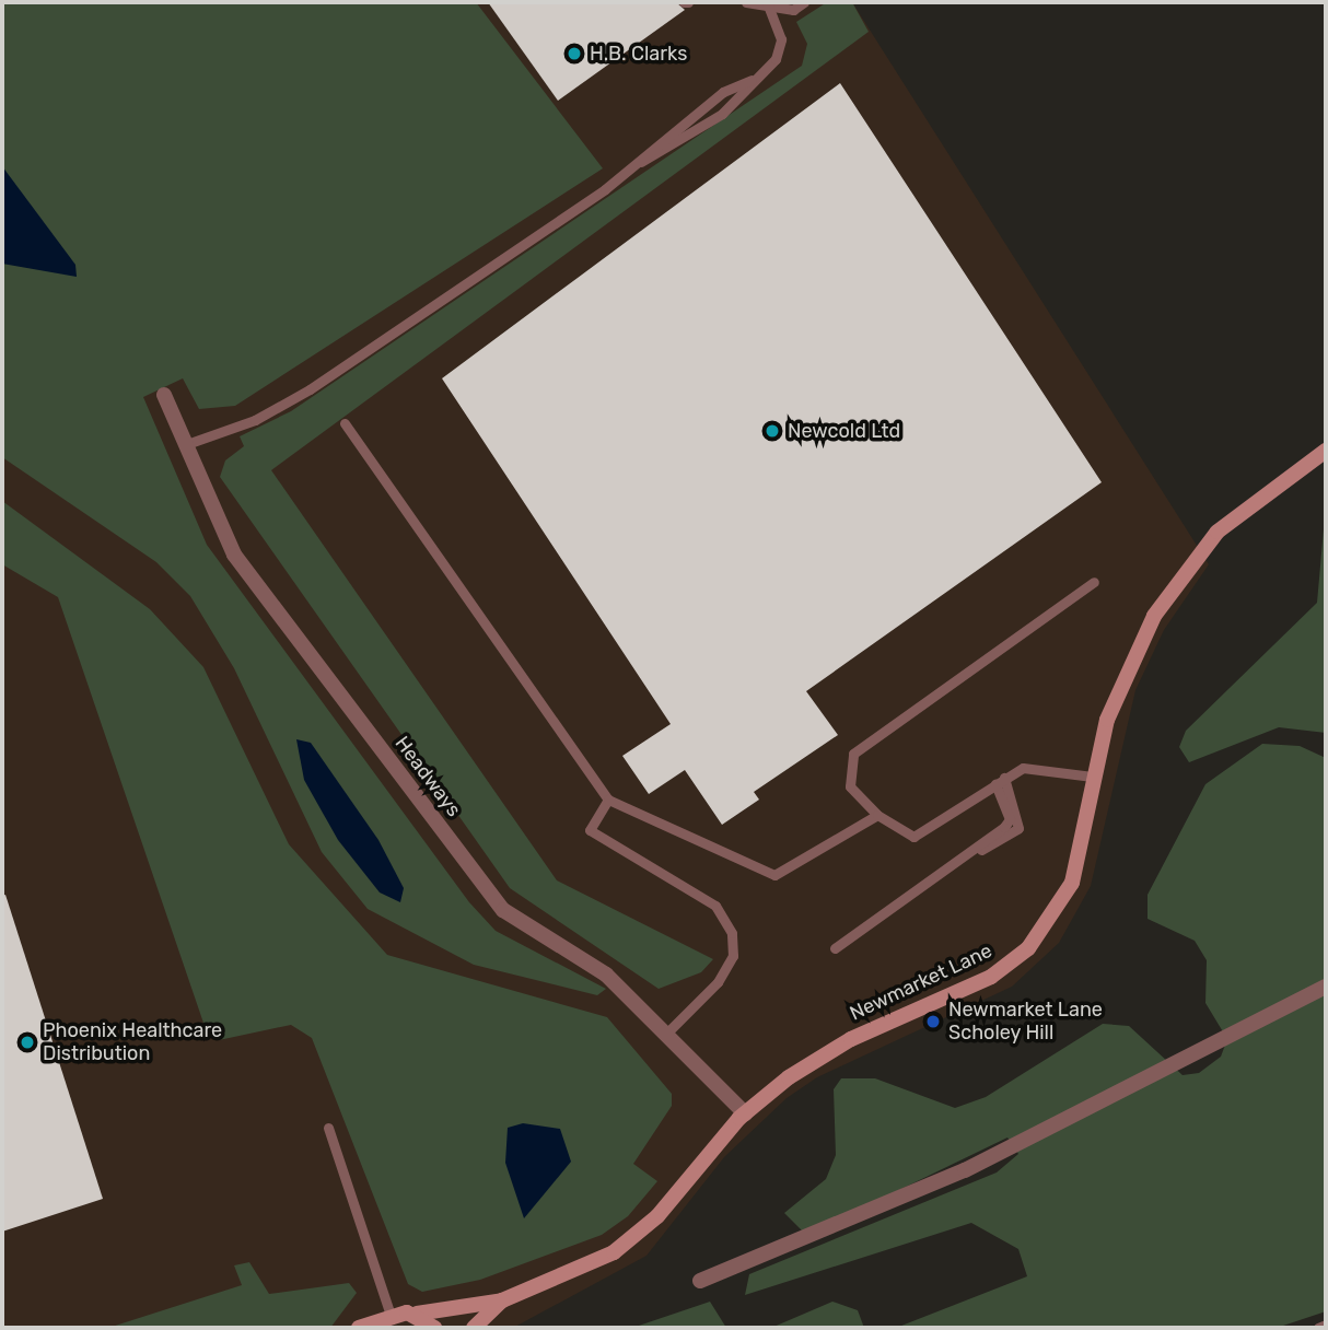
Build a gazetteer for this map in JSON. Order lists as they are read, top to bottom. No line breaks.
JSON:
{"streets":{"main road":["Newmarket Lane"],"street":["Headways"]},"crossings":[["Headways","Newmarket Lane"]],"places":["H.B. Clarks","Newcold Ltd","Newmarket Lane Scholey Hill","Phoenix Healthcare Distribution"]}
